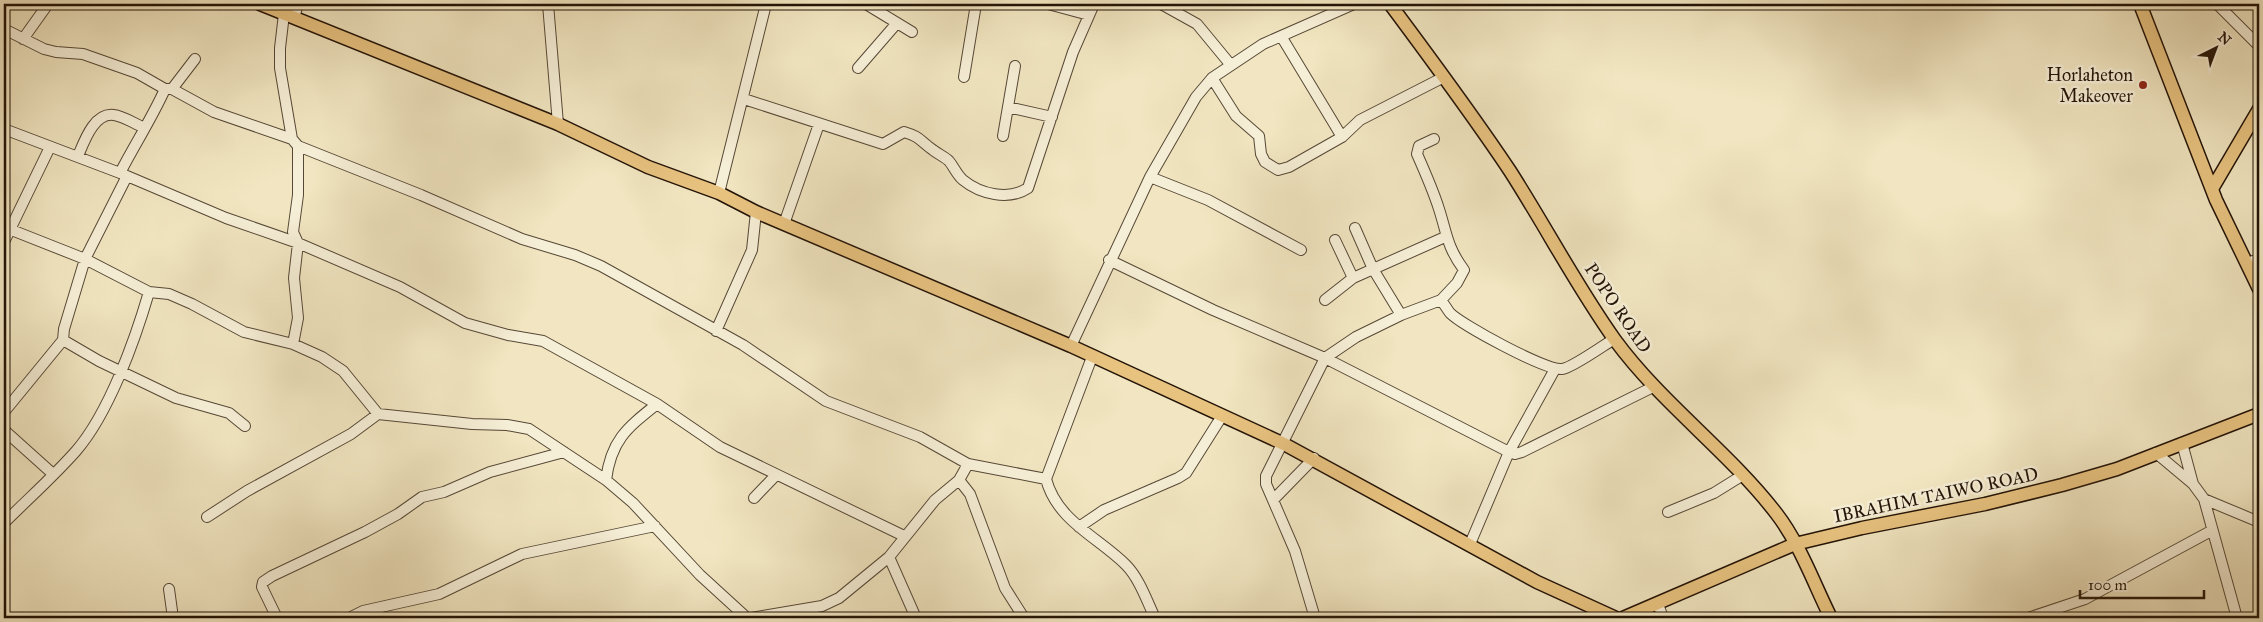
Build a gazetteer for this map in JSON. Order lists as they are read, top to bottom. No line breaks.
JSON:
{"streets":{"main road":["POPO ROAD","IBRAHIM TAIWO ROAD"]},"crossings":[["POPO ROAD","IBRAHIM TAIWO ROAD"]],"places":["Horlaheton Makeover"],"scale_bar":"100 m","north":"top right"}
